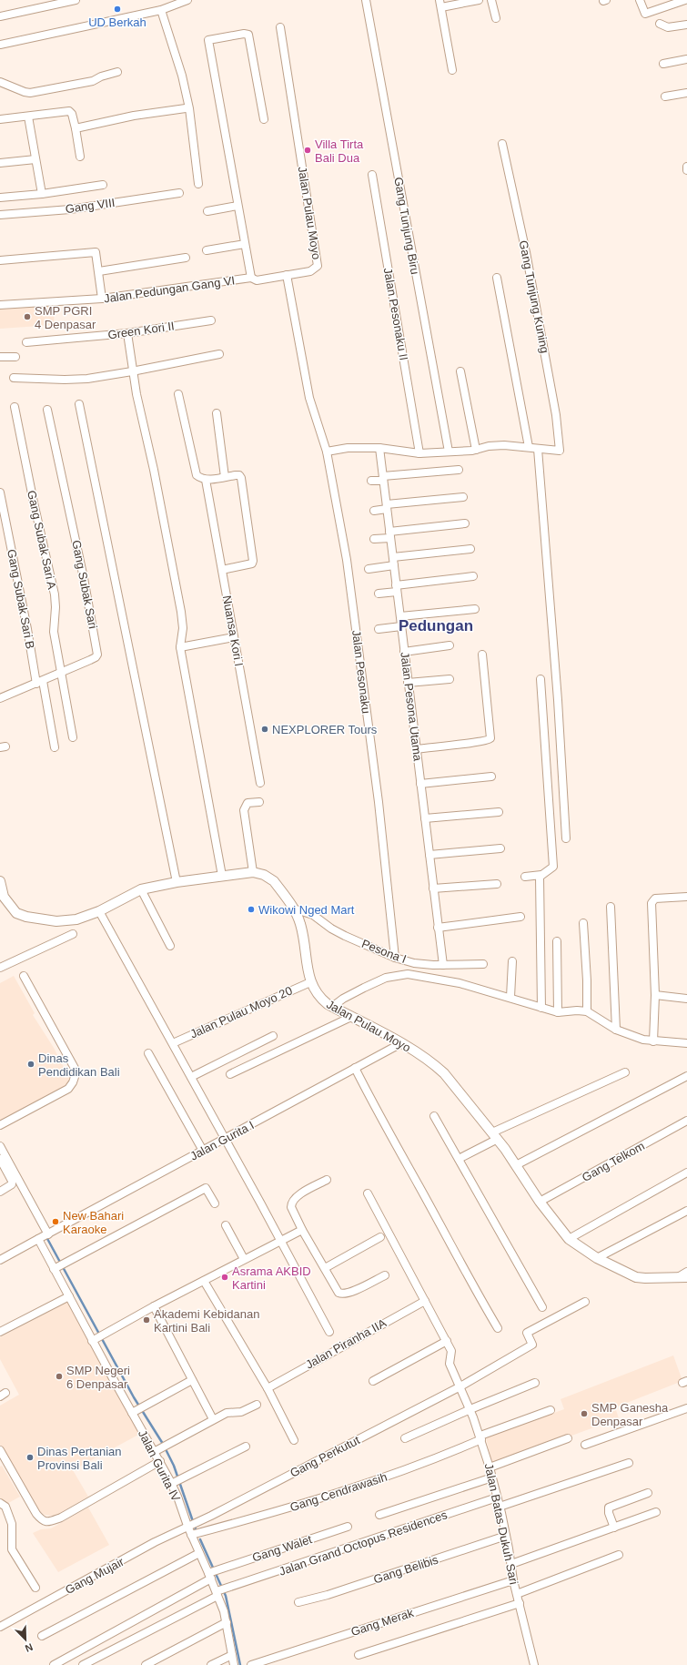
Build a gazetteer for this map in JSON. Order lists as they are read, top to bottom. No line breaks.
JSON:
{"streets":{"street":["Gang VIII","Jalan Pulau Moyo","Gang Tunjung Biru","Jalan Pedungan Gang VI","Gang Tunjung Kuning","Jalan Pesonaku II","Green Kori II","Gang Subak Sari A","Gang Subak Sari","Gang Subak Sari B","Nuansa Kori I","Jalan Pesonaku","Jalan Pesona Utama","Pesona I","Jalan Pulau Moyo 20","Jalan Gurita I","Gang Telkom","Jalan Piranha IIA","Gang Perkutut","Jalan Gurita IV","Gang Cendrawasih","Jalan Batas Dukuh Sari","Jalan Grand Octopus Residences","Gang Walet","Gang Belibis","Gang Mujair","Gang Merak"]},"crossings":[["Jalan Pulau Moyo","Jalan Pedungan Gang VI"],["Jalan Pulau Moyo","Jalan Pesonaku"],["Jalan Pulau Moyo","Pesona I"],["Jalan Pulau Moyo","Jalan Pulau Moyo 20"],["Jalan Pulau Moyo","Jalan Gurita I"],["Jalan Pulau Moyo","Gang Telkom"],["Gang Subak Sari A","Gang Subak Sari"],["Gang Subak Sari","Gang Subak Sari B"],["Jalan Pesonaku","Pesona I"],["Jalan Pesona Utama","Pesona I"],["Jalan Gurita I","Jalan Gurita IV"],["Jalan Piranha IIA","Jalan Batas Dukuh Sari"],["Gang Perkutut","Jalan Gurita IV"],["Gang Perkutut","Jalan Batas Dukuh Sari"],["Gang Perkutut","Gang Mujair"],["Jalan Gurita IV","Gang Cendrawasih"],["Jalan Gurita IV","Jalan Grand Octopus Residences"],["Jalan Gurita IV","Gang Walet"],["Jalan Gurita IV","Gang Mujair"],["Gang Cendrawasih","Jalan Batas Dukuh Sari"],["Jalan Batas Dukuh Sari","Jalan Grand Octopus Residences"],["Jalan Batas Dukuh Sari","Gang Belibis"],["Jalan Batas Dukuh Sari","Gang Merak"]],"districts":["Pedungan"],"places":["UD Berkah","Villa Tirta Bali Dua","SMP PGRI 4 Denpasar","NEXPLORER Tours","Wikowi Nged Mart","Dinas Pendidikan Bali","New Bahari Karaoke","Asrama AKBID Kartini","Akademi Kebidanan Kartini Bali","SMP Negeri 6 Denpasar","SMP Ganesha Denpasar","Dinas Pertanian Provinsi Bali"],"north":"bottom right"}
